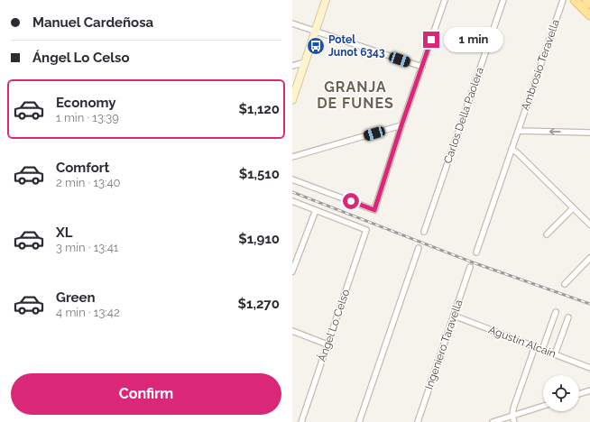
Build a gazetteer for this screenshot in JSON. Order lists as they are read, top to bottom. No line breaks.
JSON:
{"streets":{"street":["Ambrosio Teravella","Carlos Della Paolera","Ángel Lo Celso","Agustín Alcain","Ingeniero Taravella"]},"crossings":[["Agustín Alcain","Ingeniero Taravella"]],"districts":["GRANJA DE FUNES"],"places":{"bus stop":["Potel Junot 6343"]},"page":{"banner":["Manuel Cardeñosa","Ángel Lo Celso"],"bubble":"1 min","list":[{"name":"Economy","note":"1 min · 13:39","value":"$1,120"},{"name":"Comfort","note":"2 min · 13:40","value":"$1,510"},{"name":"XL","note":"3 min · 13:41","value":"$1,910"},{"name":"Green","note":"4 min · 13:42","value":"$1,270"}],"buttons":"Confirm"}}
